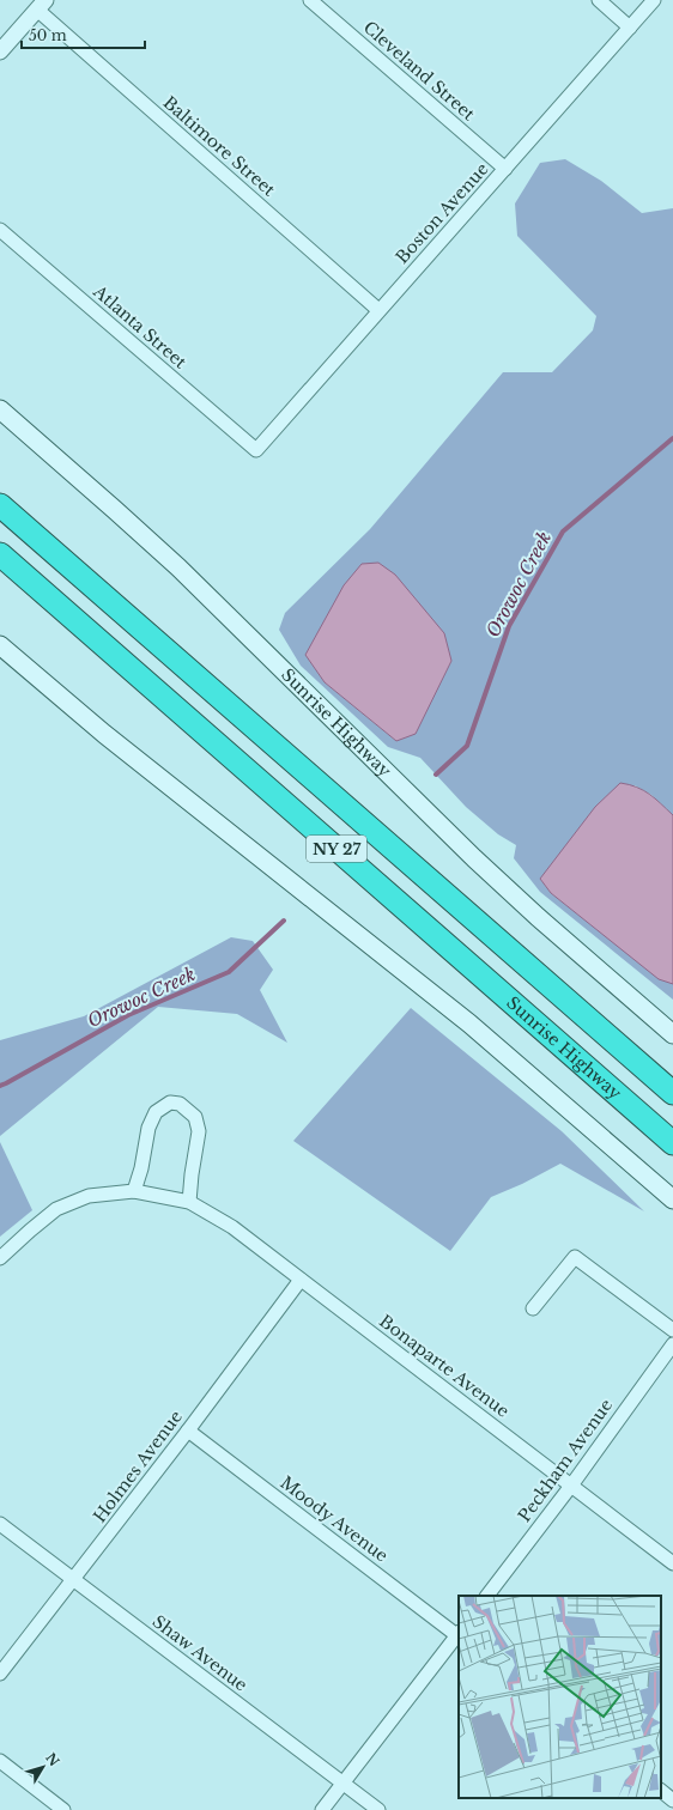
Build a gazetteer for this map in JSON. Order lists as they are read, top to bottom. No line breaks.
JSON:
{"streets":{"highway":["Sunrise Highway","NY 27"],"street":["Cleveland Street","Baltimore Street","Boston Avenue","Atlanta Street","Bonaparte Avenue","Peckham Avenue","Holmes Avenue","Moody Avenue","Shaw Avenue"]},"crossings":[["Cleveland Street","Boston Avenue"],["Baltimore Street","Boston Avenue"],["Boston Avenue","Atlanta Street"],["Bonaparte Avenue","Peckham Avenue"],["Bonaparte Avenue","Holmes Avenue"],["Holmes Avenue","Moody Avenue"],["Holmes Avenue","Shaw Avenue"]],"water":["Orowoc Creek"],"scale_bar":"50 m","north":"top right"}
